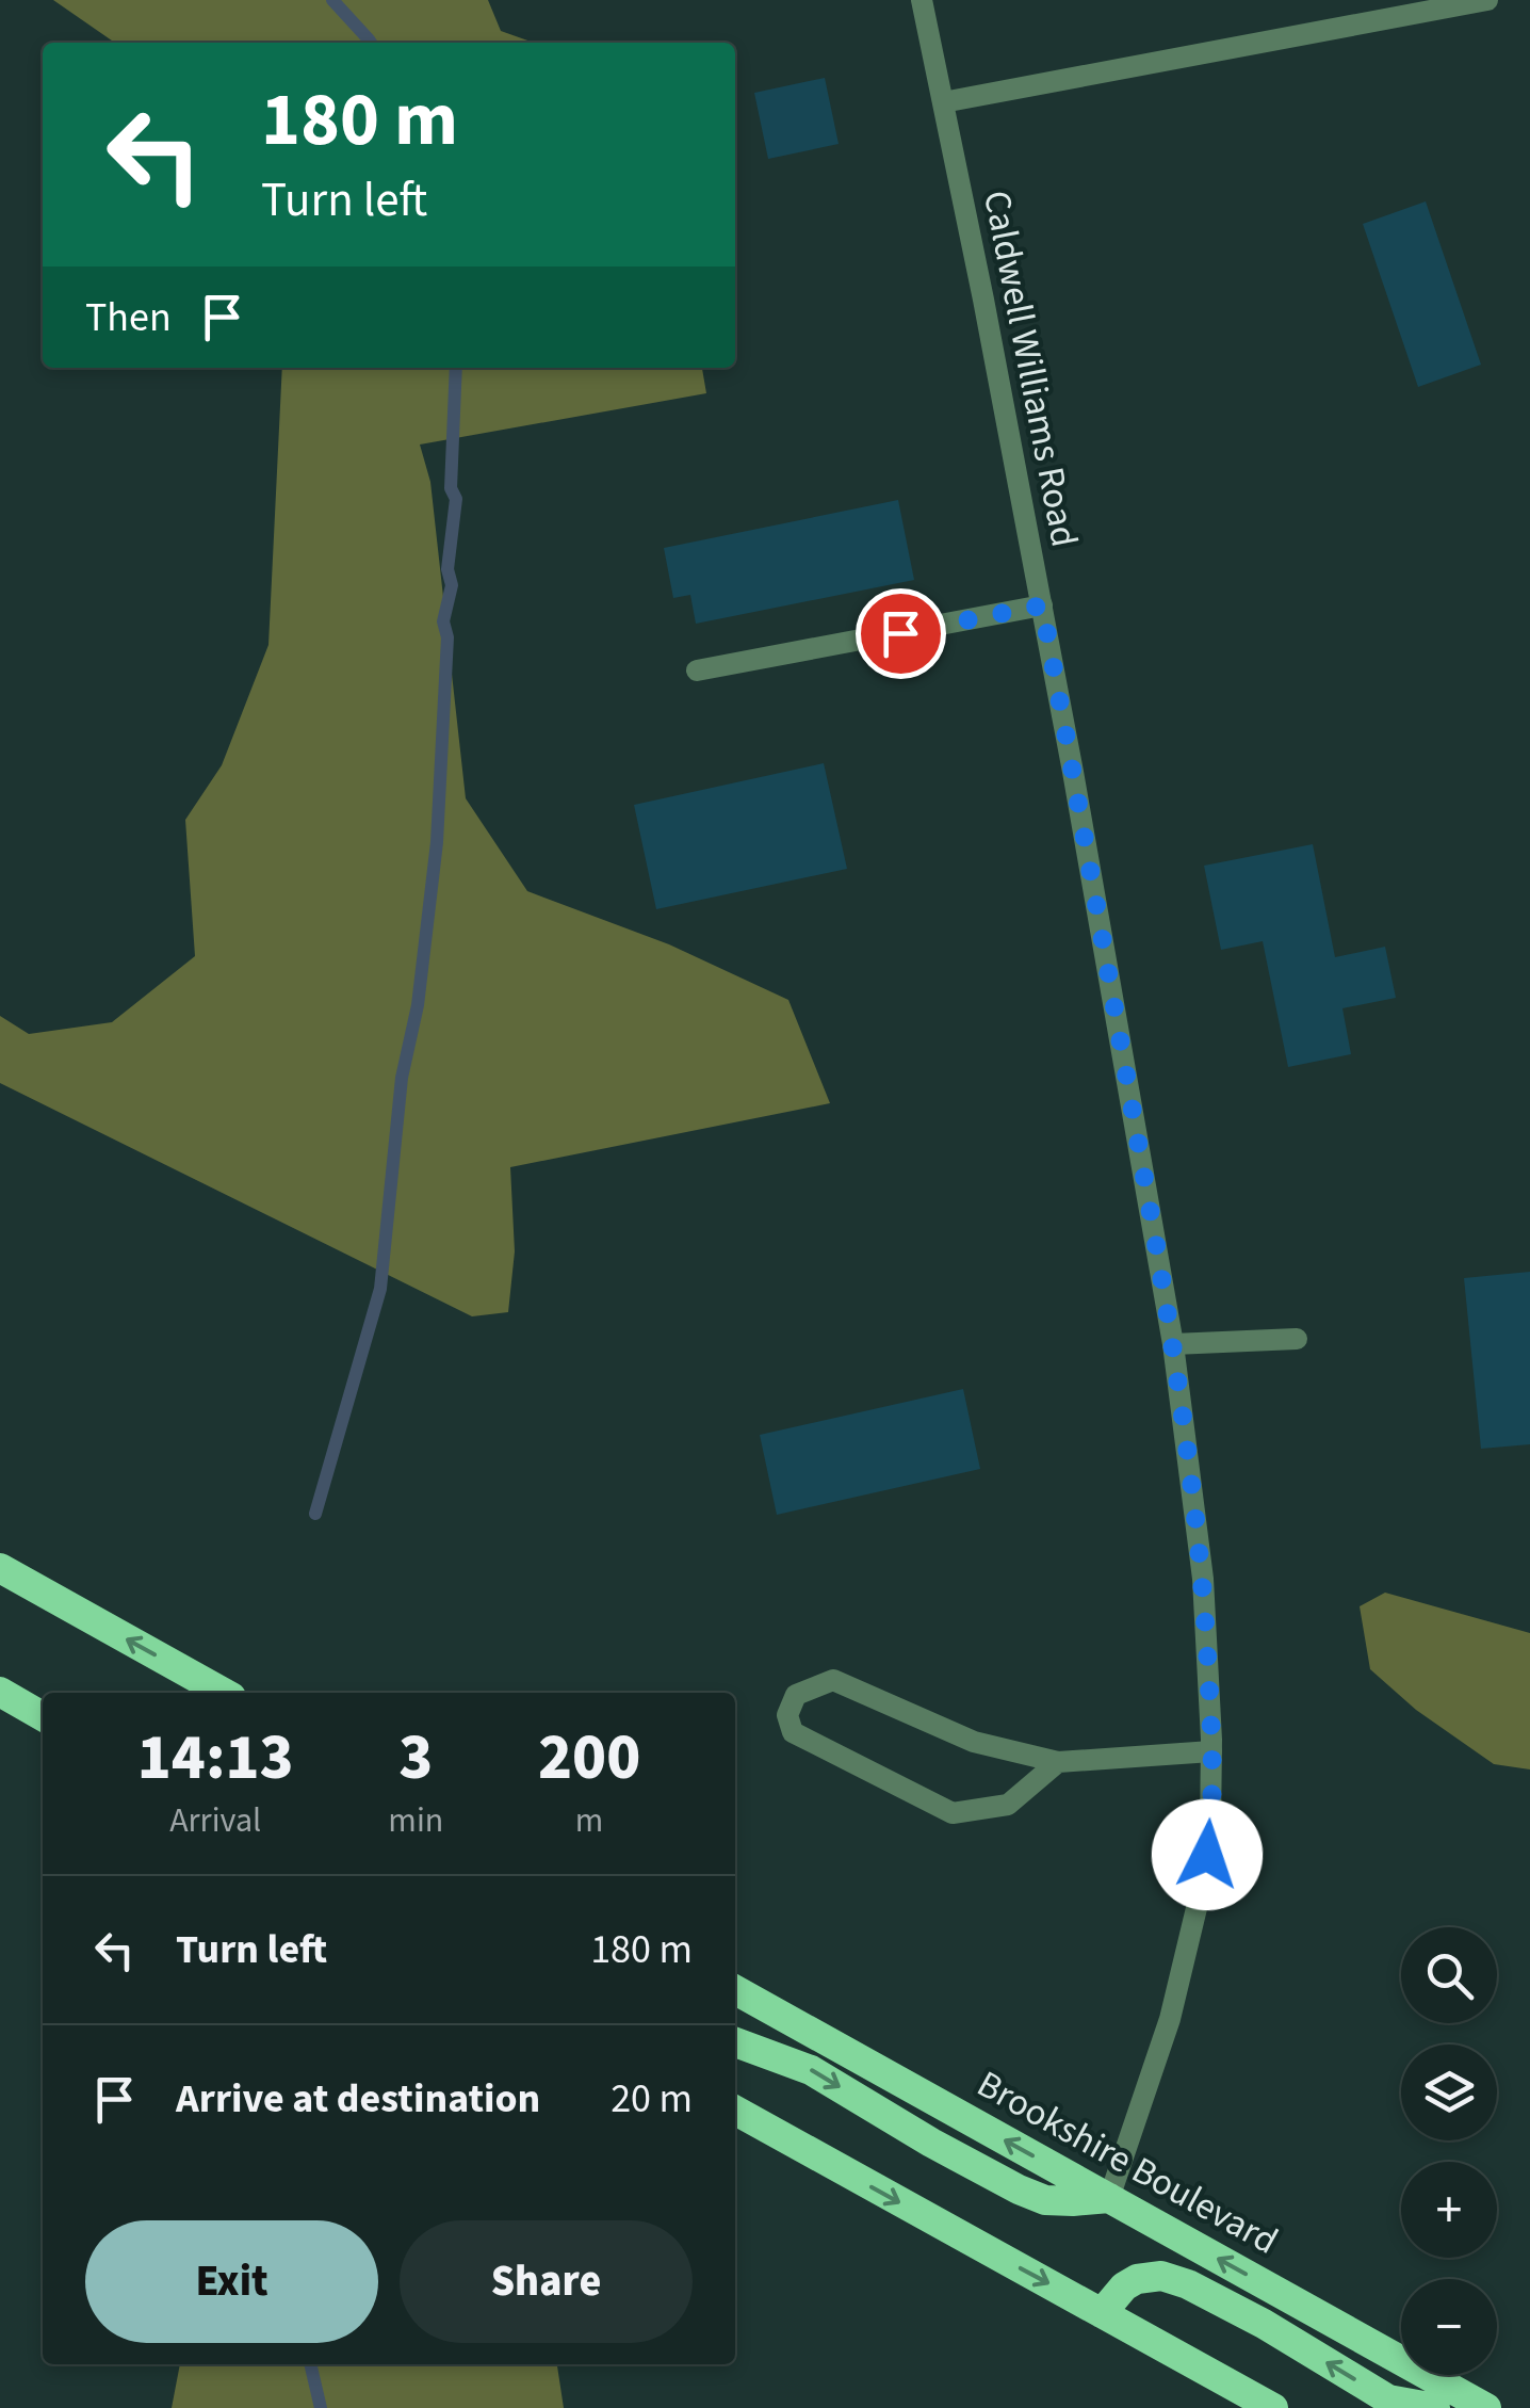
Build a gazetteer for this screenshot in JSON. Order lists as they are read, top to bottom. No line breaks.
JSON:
{"streets":{"highway":["Brookshire Boulevard"],"street":["Caldwell Williams Road"]},"crossings":[["Caldwell Williams Road","Brookshire Boulevard"]],"page":{"turn":["180 m","Turn left"],"then":"Then","eta":["14:13","Arrival","3","min","200","m"],"list":[{"name":"Turn left","value":"180 m"},{"name":"Arrive at destination","value":"20 m"}],"map_buttons":["+","−"],"buttons":["Exit","Share"]}}
